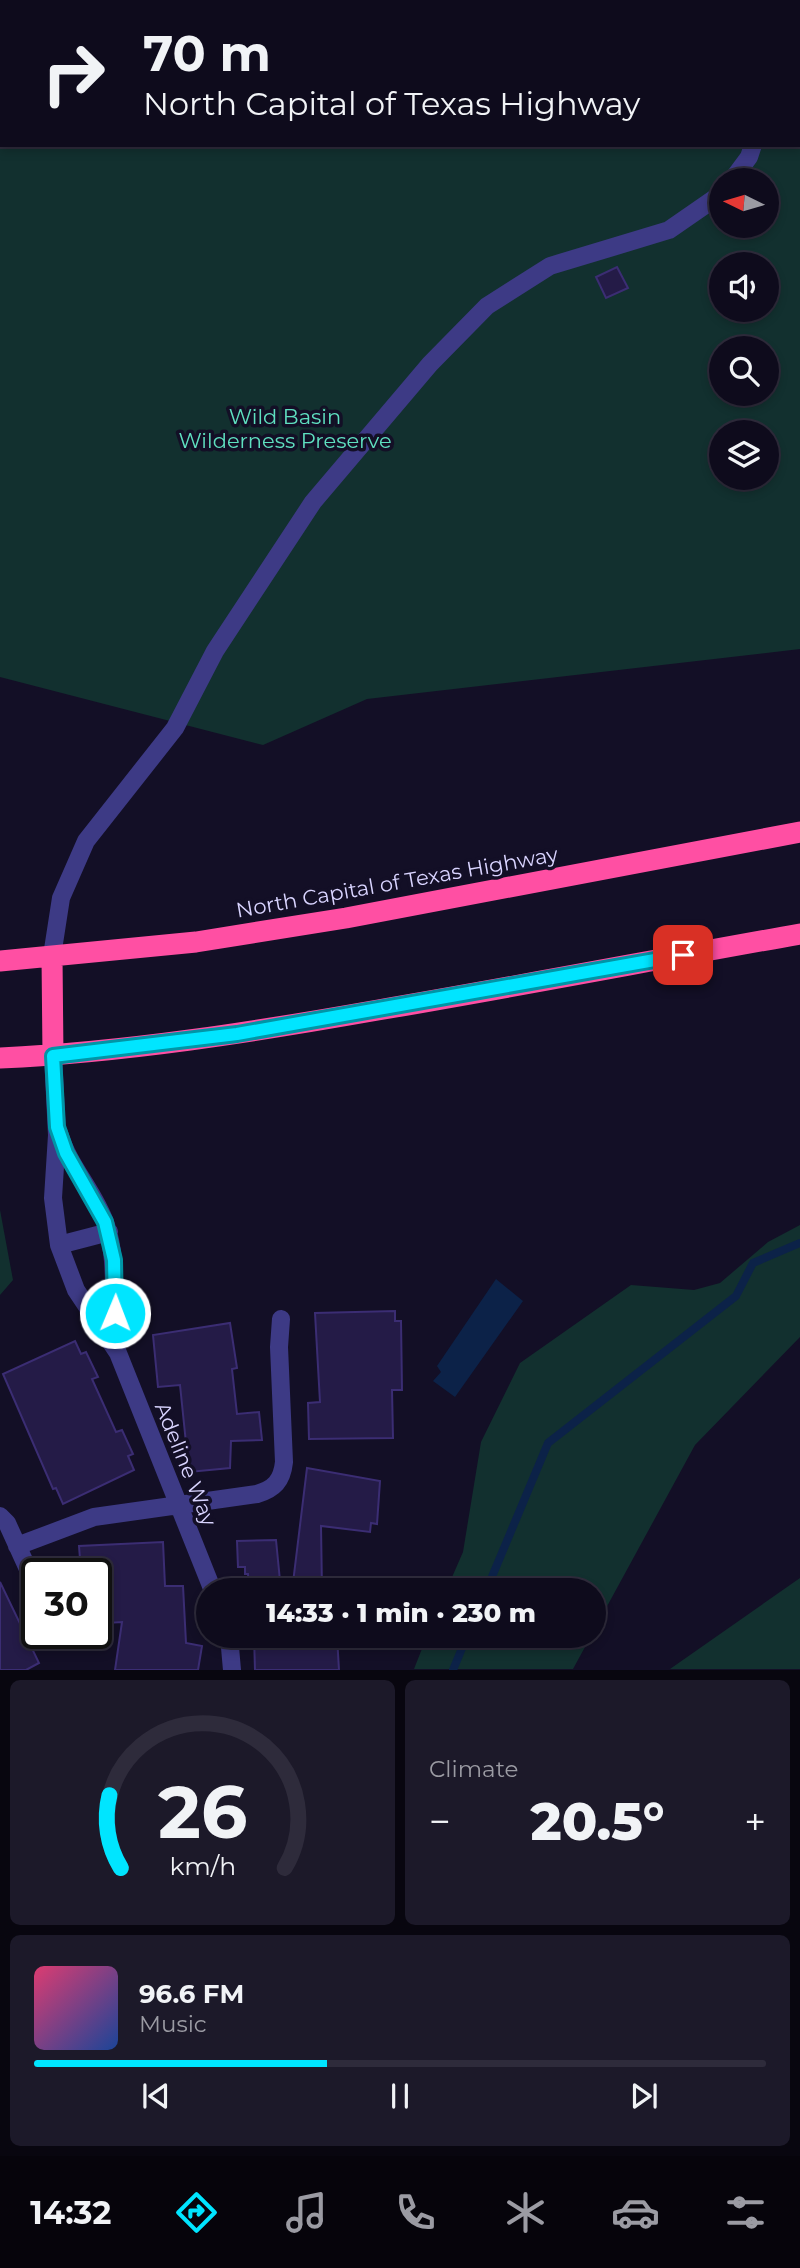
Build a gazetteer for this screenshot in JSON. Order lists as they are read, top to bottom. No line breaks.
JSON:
{"streets":{"highway":["North Capital of Texas Highway"],"street":["Adeline Way"]},"parks":["Wild Basin Wilderness Preserve"],"north":"left","page":{"turn":["70 m","North Capital of Texas Highway"],"limit":"30","trip":"14:33 · 1 min · 230 m","tile":"Climate","heat":["−","20.5°","+"],"song":["96.6 FM","Music"],"tabs":"14:32","gauge":["26","km/h"]}}
